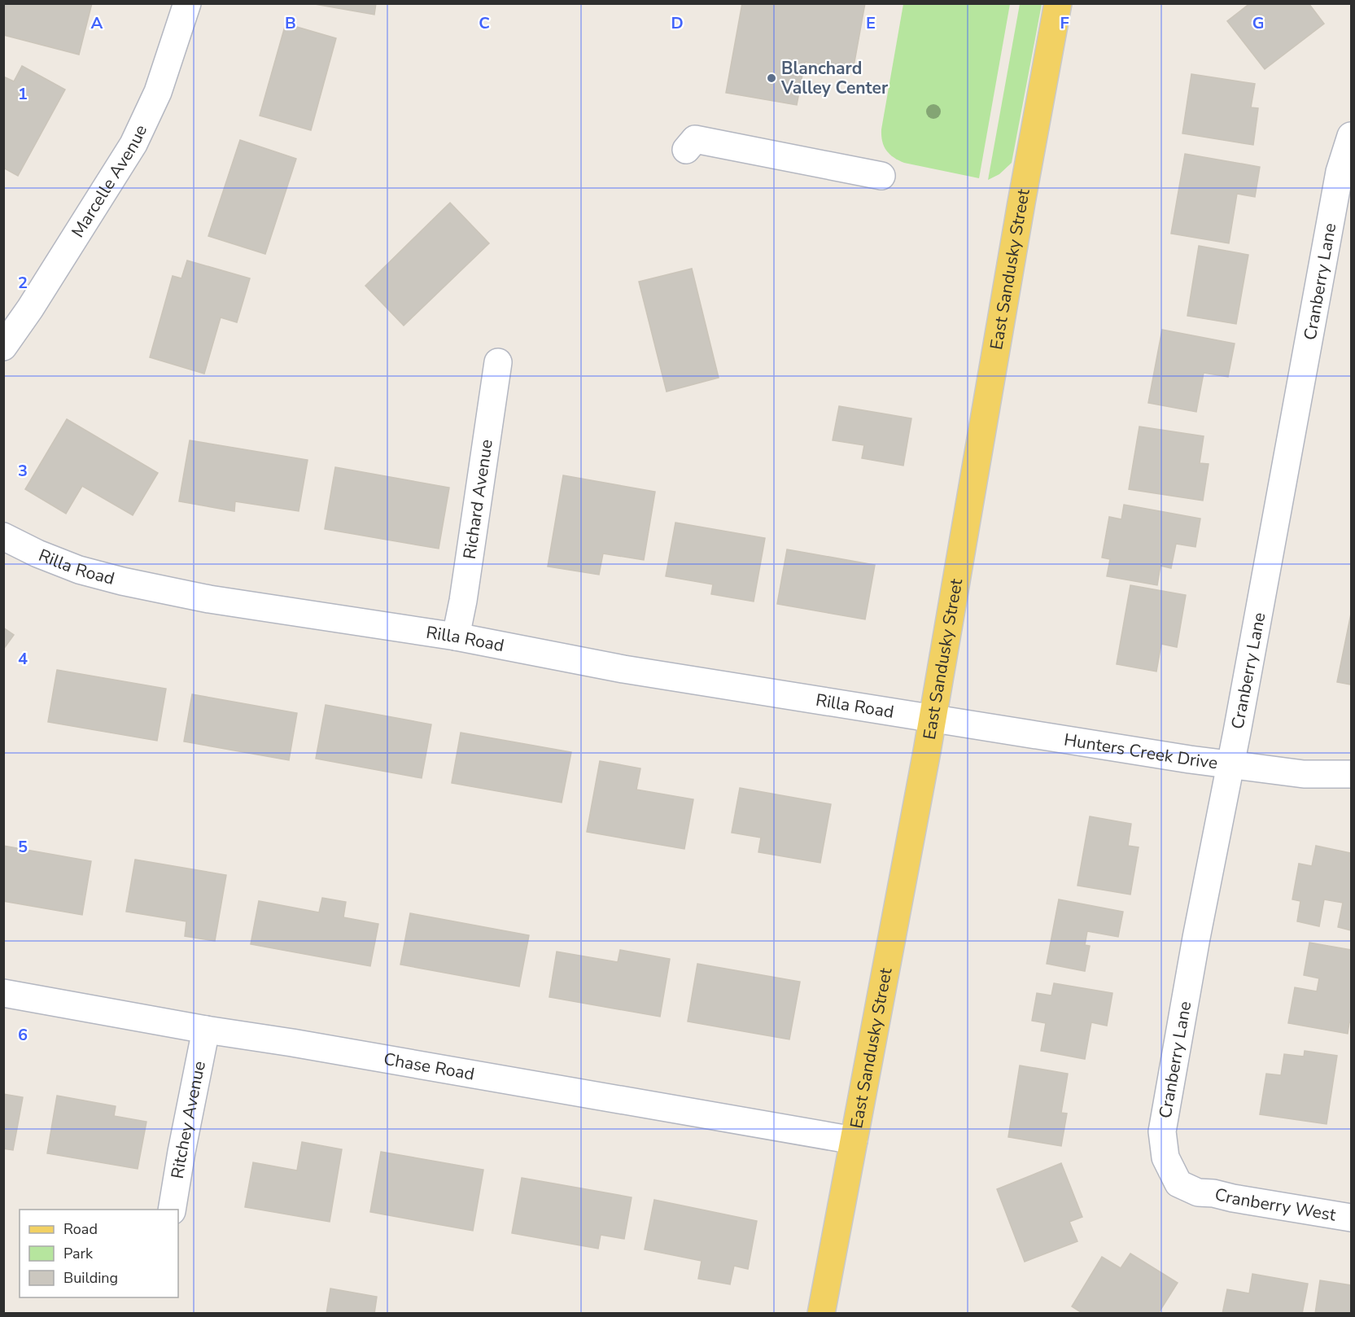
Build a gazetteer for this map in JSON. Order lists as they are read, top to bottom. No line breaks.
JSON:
{"streets":{"main road":["East Sandusky Street"],"street":["Marcelle Avenue","Cranberry Lane","Richard Avenue","Rilla Road","Hunters Creek Drive","Chase Road","Ritchey Avenue","Cranberry West"]},"crossings":[["East Sandusky Street","Rilla Road"],["East Sandusky Street","Hunters Creek Drive"],["East Sandusky Street","Chase Road"],["Cranberry Lane","Hunters Creek Drive"],["Cranberry Lane","Cranberry West"],["Richard Avenue","Rilla Road"],["Rilla Road","Hunters Creek Drive"],["Chase Road","Ritchey Avenue"]],"places":["Blanchard Valley Center"],"legend":["Road","Park","Building"],"grid":{"columns":["A","B","C","D","E","F","G"],"rows":["1","2","3","4","5","6"]}}
